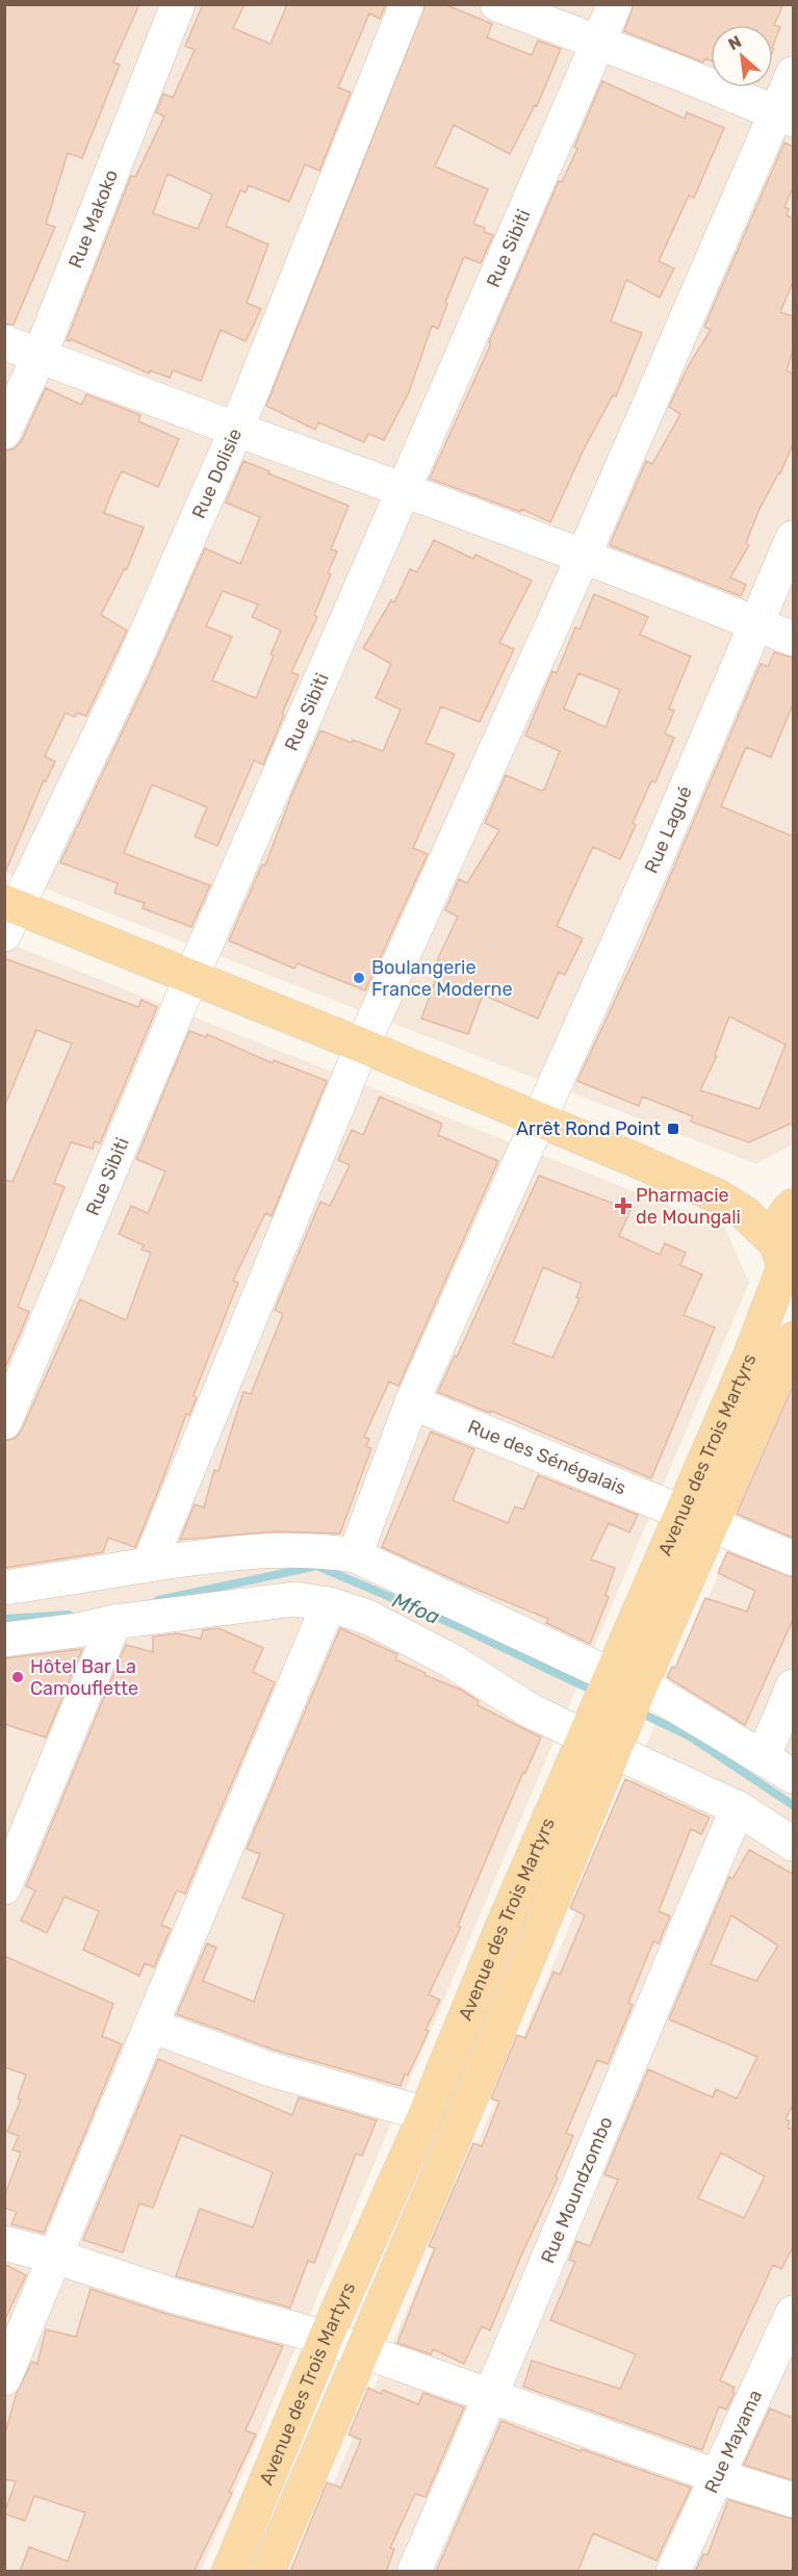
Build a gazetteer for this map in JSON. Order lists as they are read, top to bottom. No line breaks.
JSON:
{"streets":{"main road":["Avenue des Trois Martyrs"],"street":["Rue Makoko","Rue Sibiti","Rue Dolisie","Rue Lagué","Rue des Sénégalais","Rue Moundzombo","Rue Mayama"]},"crossings":[["Rue Lagué","Rue des Sénégalais"],["Avenue des Trois Martyrs","Rue des Sénégalais"]],"water":["Mfoa"],"places":{"other":["Boulangerie France Moderne","Hôtel Bar La Camouflette"],"transit":["Arrêt Rond Point"],"health":["Pharmacie de Moungali"]},"north":"top left"}
